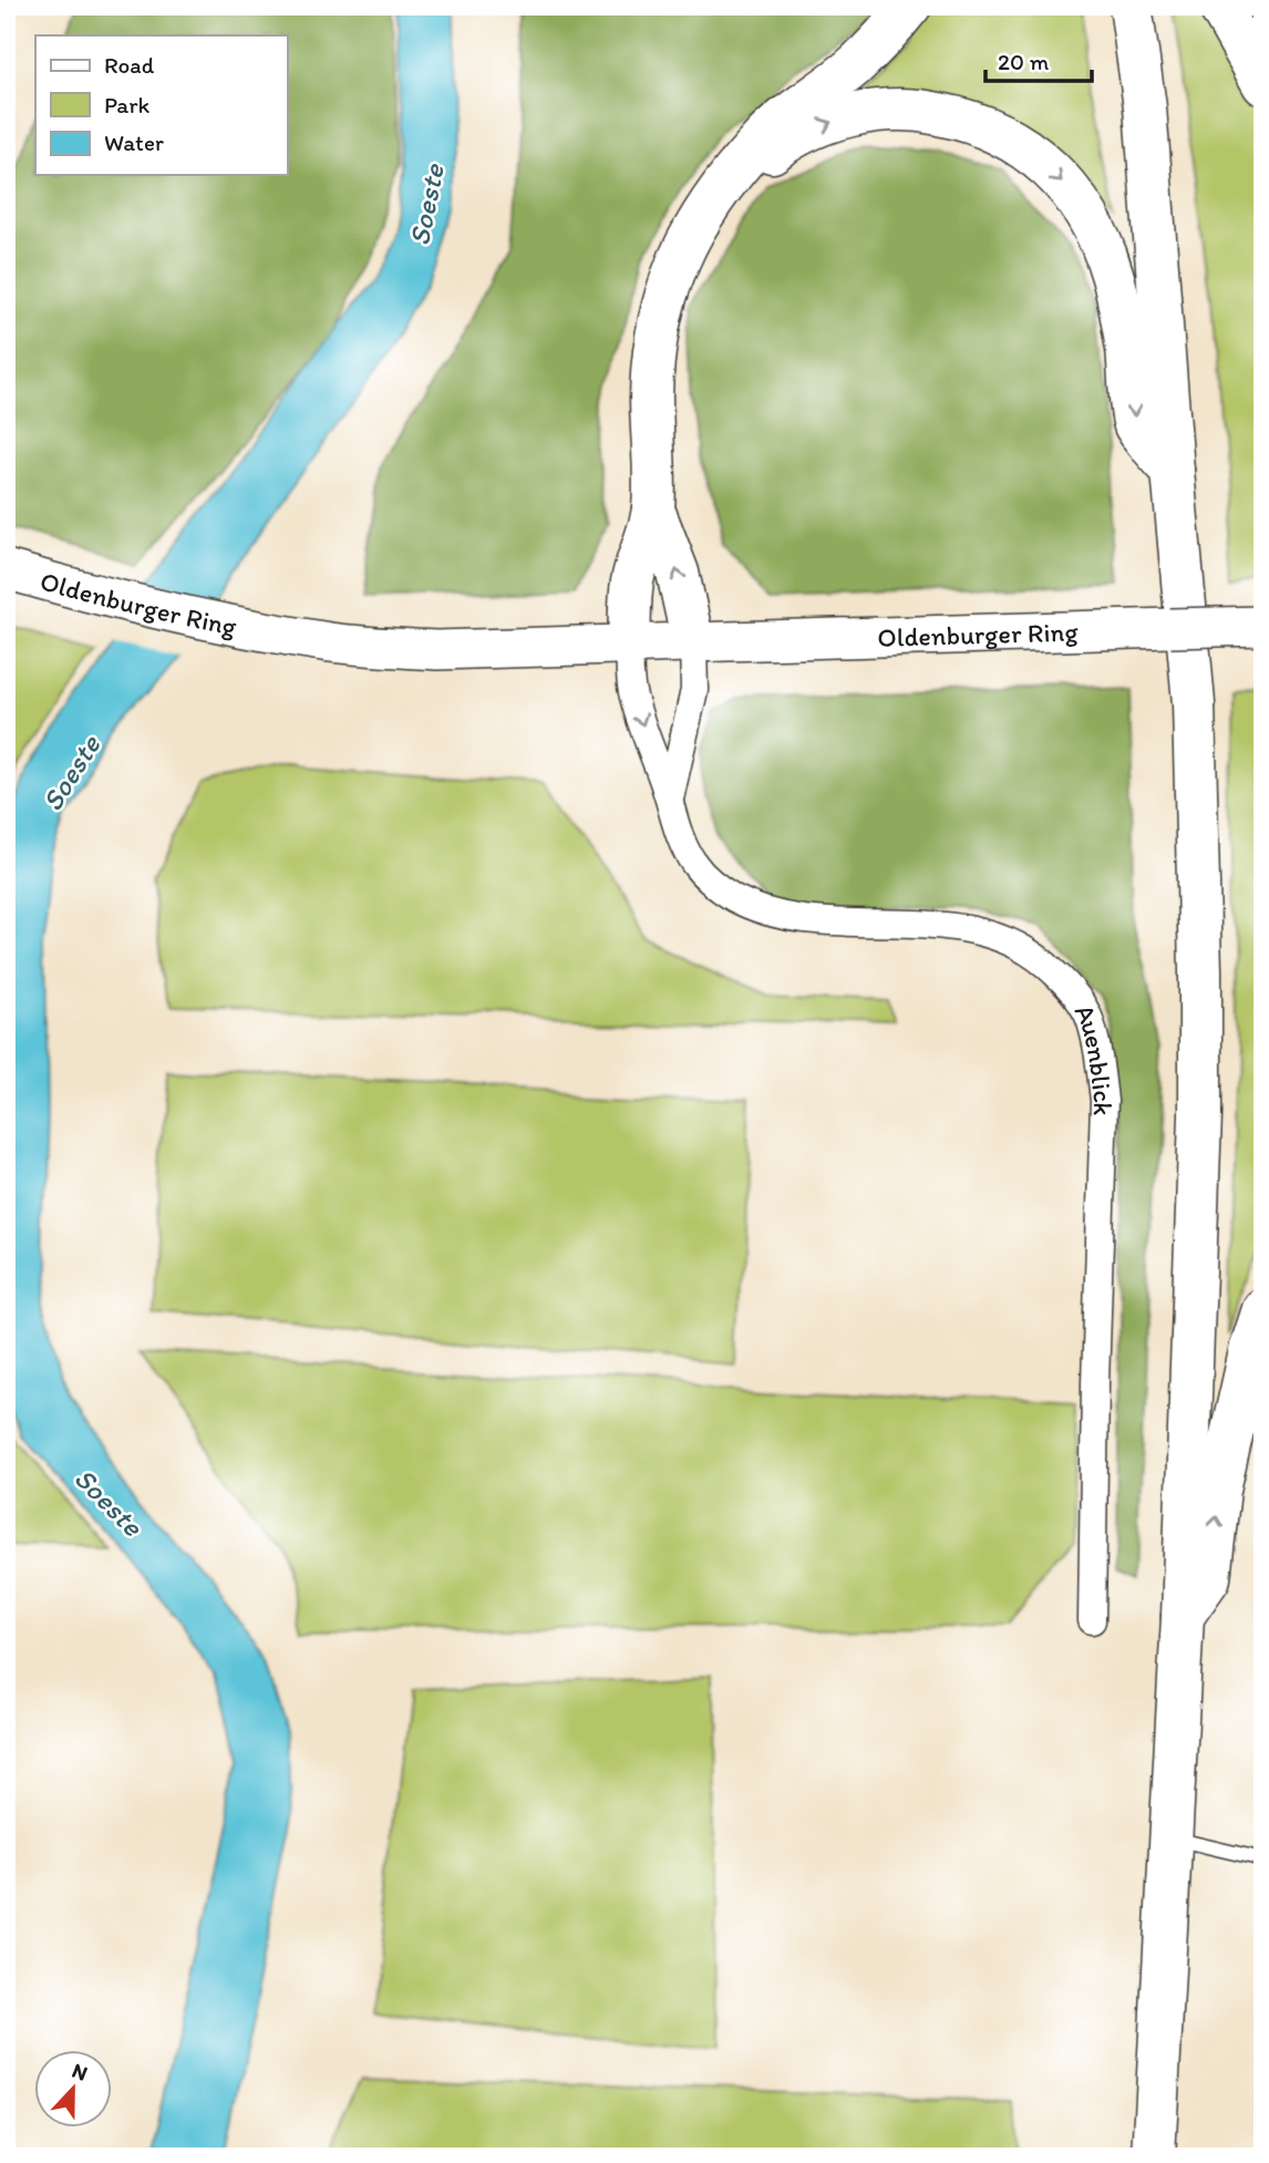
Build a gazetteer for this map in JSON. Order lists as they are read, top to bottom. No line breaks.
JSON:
{"streets":{"main road":["Oldenburger Ring"],"street":["Auenblick"]},"crossings":[["Oldenburger Ring","Auenblick"]],"water":["Soeste"],"legend":["Road","Park","Water"],"scale_bar":"20 m","north":"top"}
